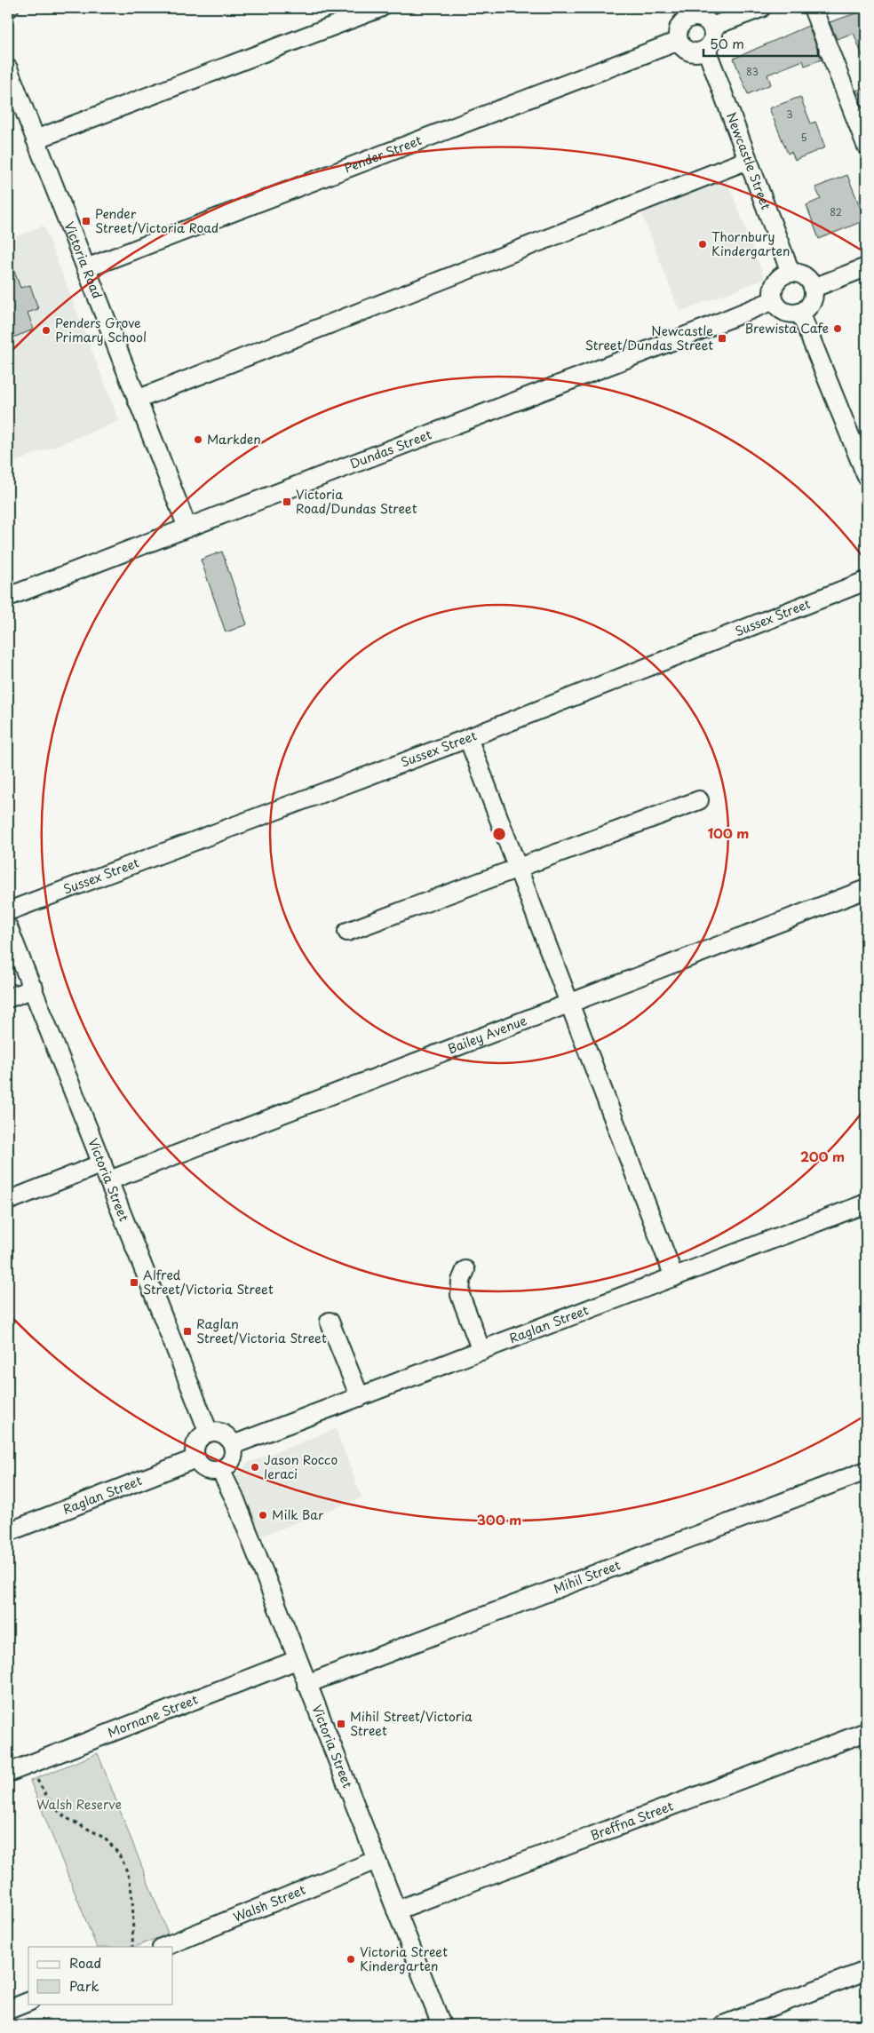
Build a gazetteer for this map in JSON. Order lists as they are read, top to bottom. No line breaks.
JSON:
{"streets":{"street":["Pender Street","Newcastle Street","Victoria Road","Dundas Street","Sussex Street","Bailey Avenue","Victoria Street","Raglan Street","Mihil Street","Mornane Street","Breffna Street","Walsh Street"]},"crossings":[["Pender Street","Newcastle Street"],["Pender Street","Victoria Road"],["Newcastle Street","Dundas Street"],["Victoria Road","Dundas Street"],["Bailey Avenue","Victoria Street"],["Victoria Street","Raglan Street"],["Victoria Street","Mihil Street"],["Victoria Street","Mornane Street"],["Victoria Street","Breffna Street"],["Victoria Street","Walsh Street"]],"parks":["Walsh Reserve"],"places":{"transit":["Pender Street/Victoria Road","Newcastle Street/Dundas Street","Victoria Road/Dundas Street","Alfred Street/Victoria Street","Raglan Street/Victoria Street","Mihil Street/Victoria Street"],"other":["Thornbury Kindergarten","Brewista Cafe","Penders Grove Primary School","Markden","Jason Rocco Ieraci","Milk Bar","Victoria Street Kindergarten"]},"house_numbers":["83","3","5","82"],"legend":["Road","Park"],"scale_bar":"50 m","rings":["100 m","200 m","300 m"]}
